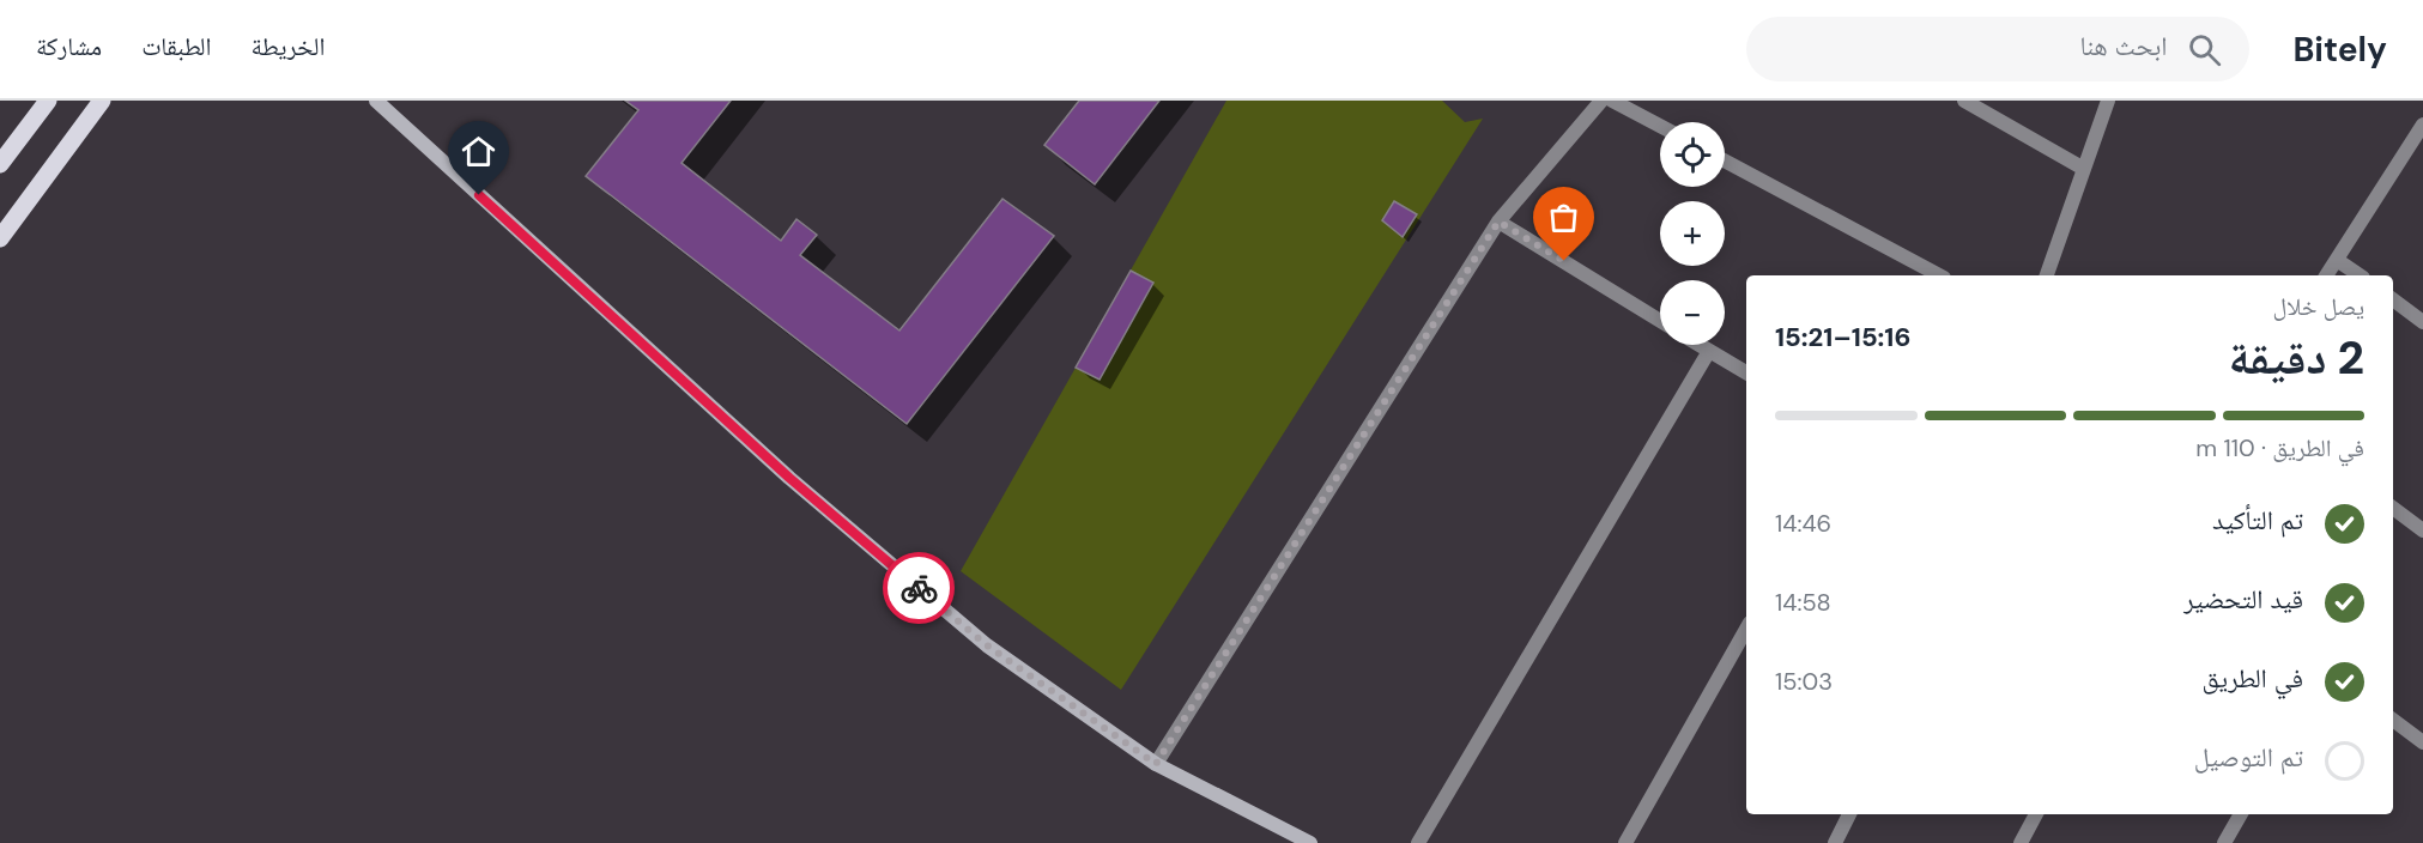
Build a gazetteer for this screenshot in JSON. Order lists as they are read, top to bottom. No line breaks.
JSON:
{"page":{"header":"Bitely","search":"ابحث هنا","nav":["الخريطة","الطبقات","مشاركة"],"map_buttons":["+","−"],"heading":["2 دقيقة","يصل خلال","15:16–15:21"],"bar":"في الطريق · 110 m","list":[["تم التأكيد","14:46"],["قيد التحضير","14:58"],["في الطريق","15:03"],"تم التوصيل"]}}
